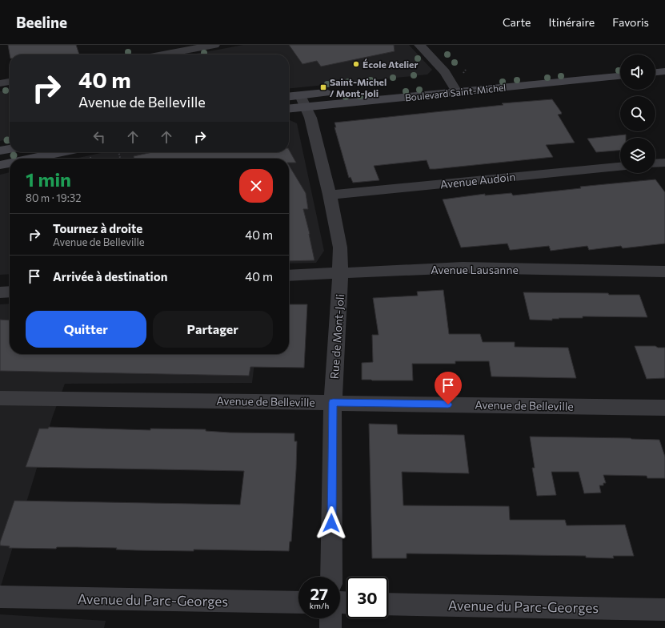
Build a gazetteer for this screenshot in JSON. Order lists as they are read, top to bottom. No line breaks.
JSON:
{"streets":{"main road":["Boulevard Saint-Michel"],"street":["Avenue Audoin","Avenue Lausanne","Rue de Mont-Joli","Avenue de Belleville","Avenue du Parc-Georges"]},"crossings":[["Boulevard Saint-Michel","Rue de Mont-Joli"],["Avenue Audoin","Rue de Mont-Joli"],["Avenue Lausanne","Rue de Mont-Joli"],["Rue de Mont-Joli","Avenue de Belleville"]],"places":{"other":["École Atelier"],"transit":["Saint-Michel / Mont-Joli"]},"page":{"header":"Beeline","nav":["Carte","Itinéraire","Favoris"],"turn":["40 m","Avenue de Belleville"],"heading":["1 min","80 m · 19:32"],"list":[{"name":"Tournez à droite","note":"Avenue de Belleville","value":"40 m"},{"name":"Arrivée à destination","value":"40 m"}],"buttons":["Quitter","Partager"],"speed":"27 km/h","limit":"30"}}
